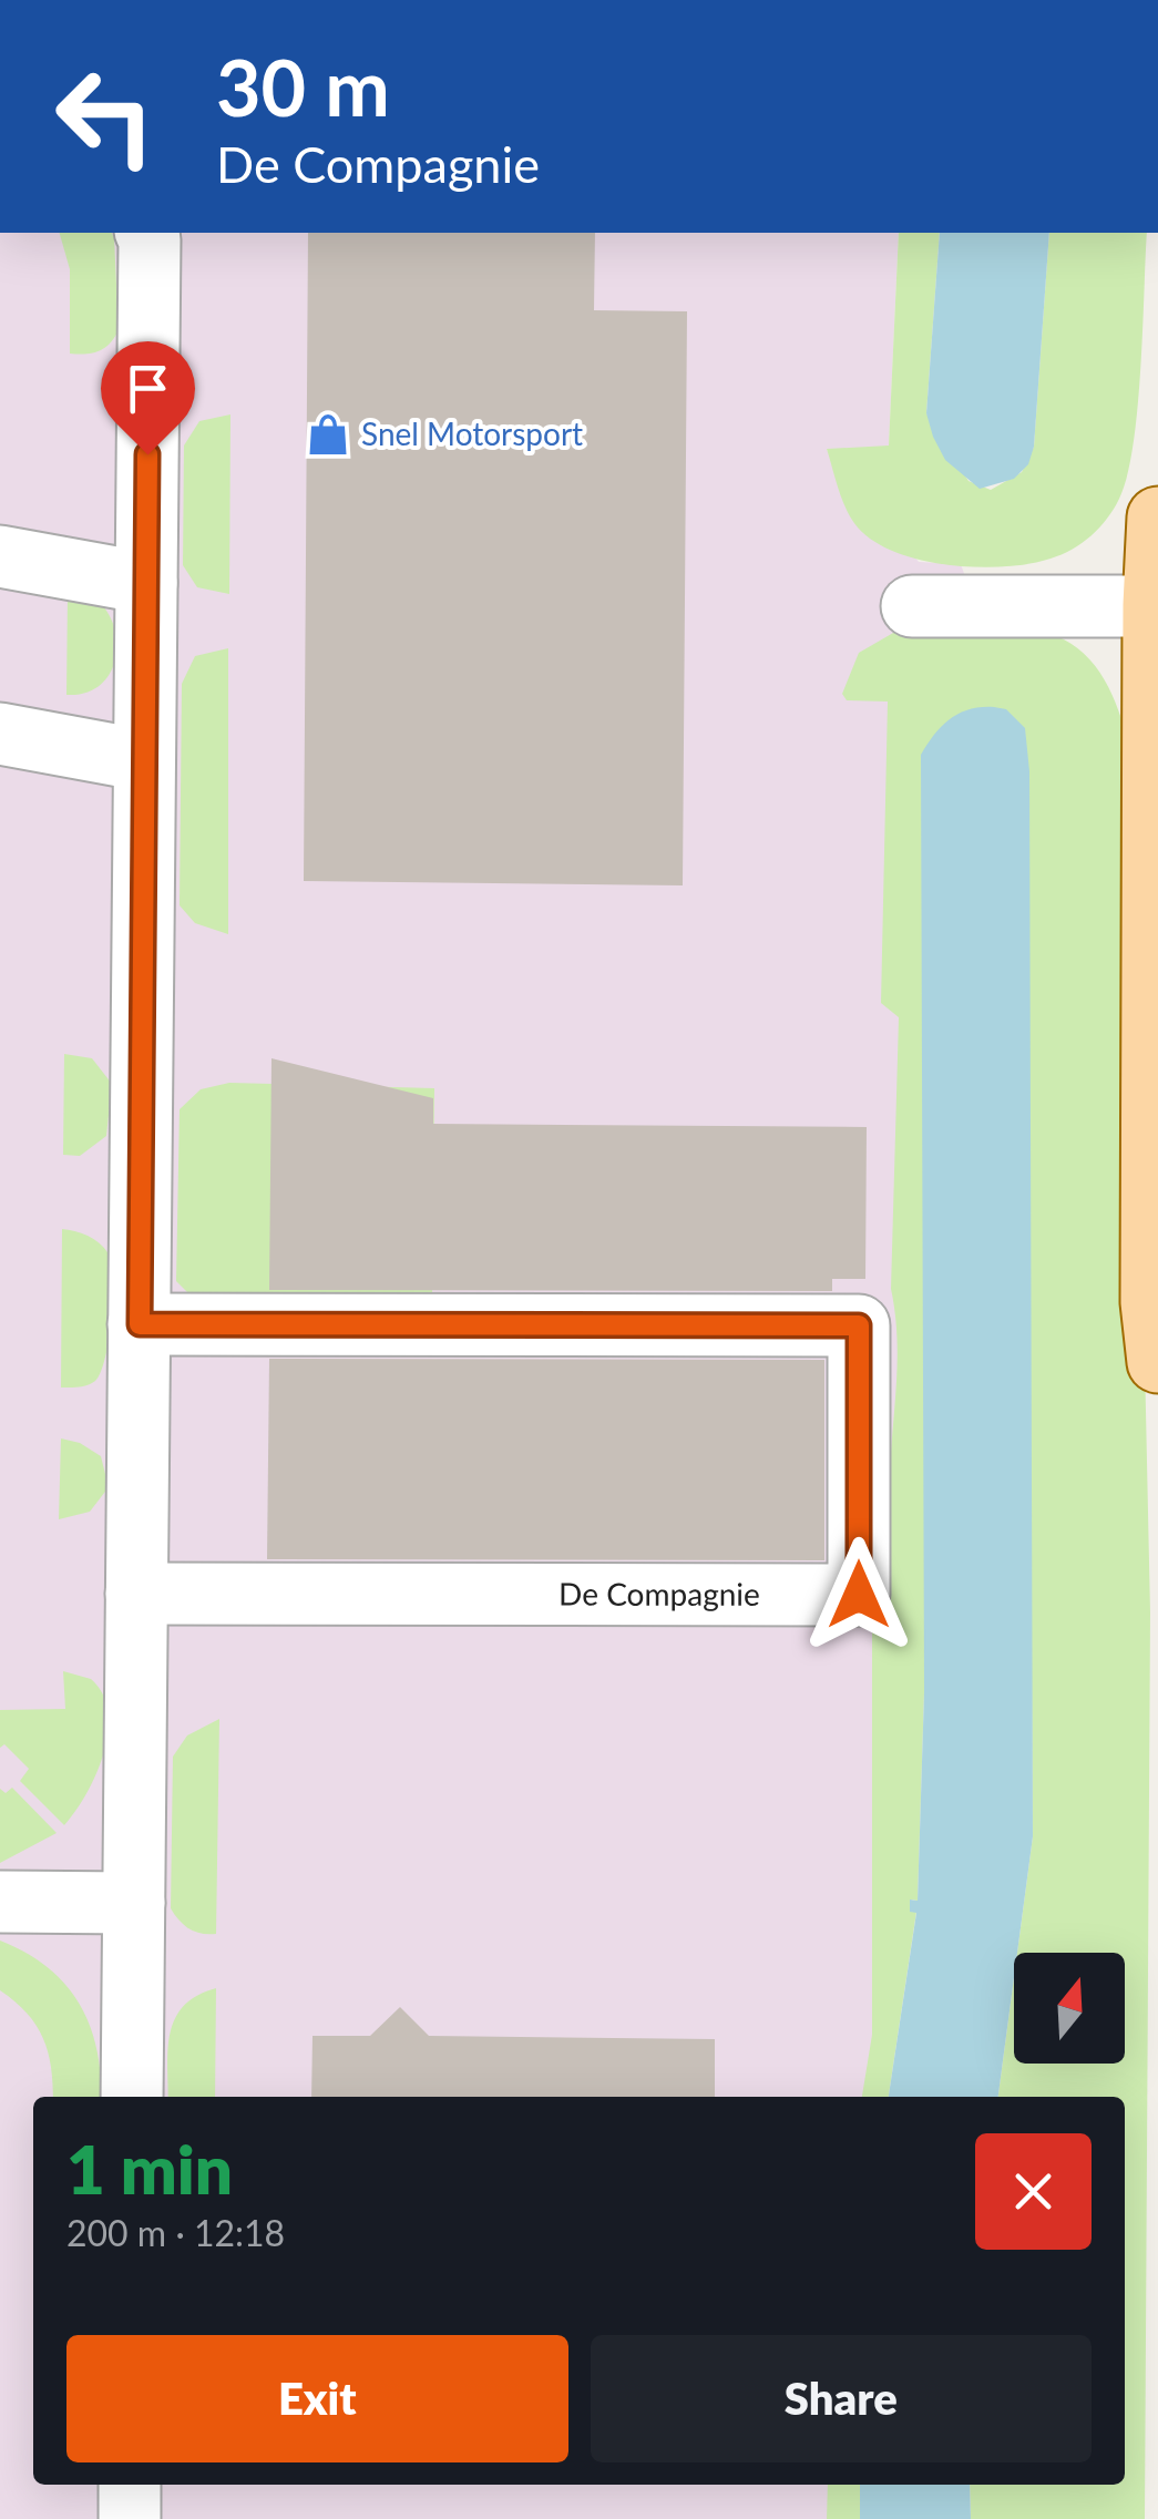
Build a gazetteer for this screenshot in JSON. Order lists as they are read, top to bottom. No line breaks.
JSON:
{"streets":{"street":["De Compagnie"]},"places":{"shop":["Snel Motorsport"]},"north":"top","page":{"turn":["30 m","De Compagnie"],"heading":["1 min","200 m · 12:18"],"buttons":["Exit","Share"]}}
